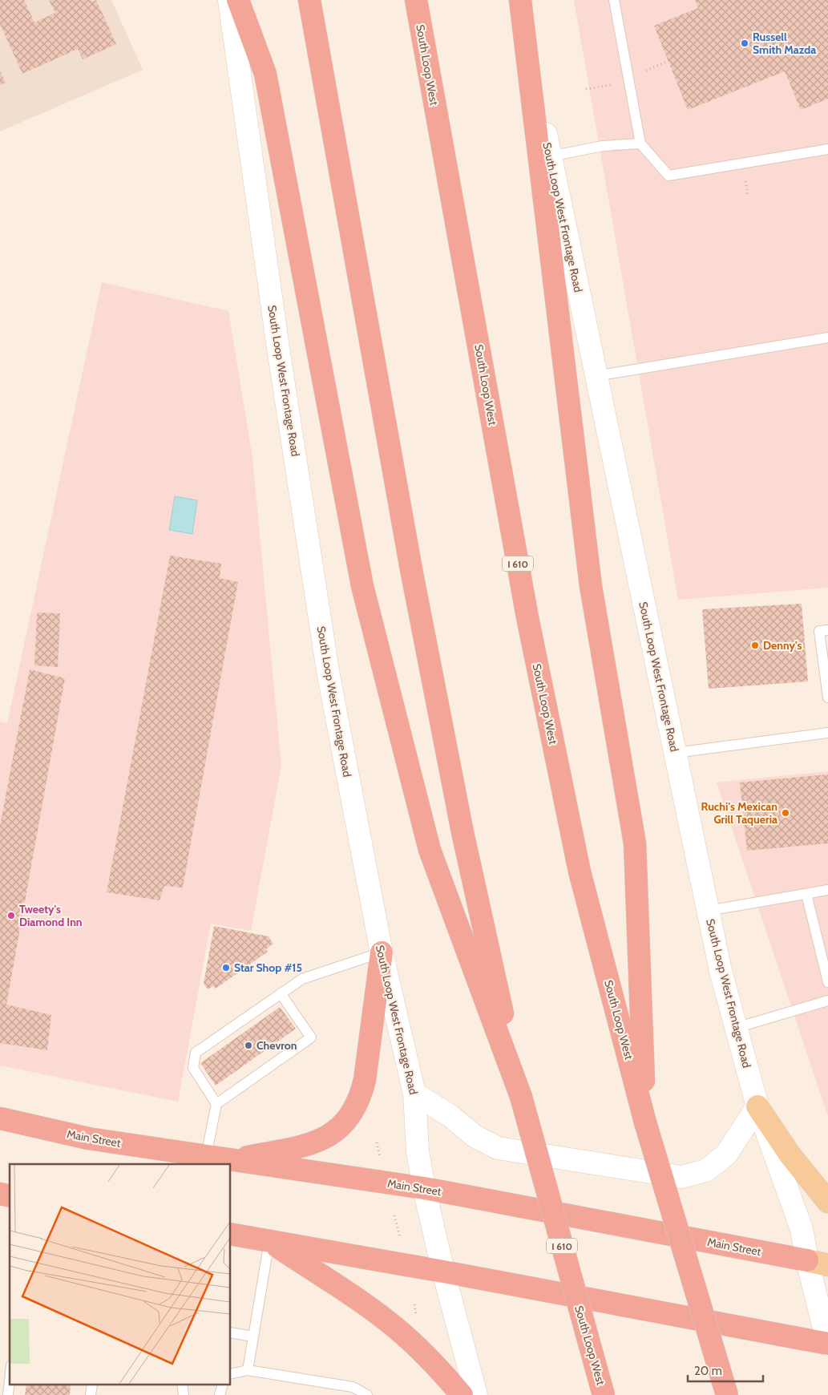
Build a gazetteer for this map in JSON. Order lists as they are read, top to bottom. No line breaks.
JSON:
{"streets":{"highway":["South Loop West","I 610","Main Street"],"main road":["South Loop West Frontage Road"]},"crossings":[["South Loop West Frontage Road","Main Street"]],"places":["Russell Smith Mazda","Denny's","Ruchi's Mexican Grill Taqueria","Tweety's Diamond Inn","Star Shop #15","Chevron"],"scale_bar":"20 m"}
